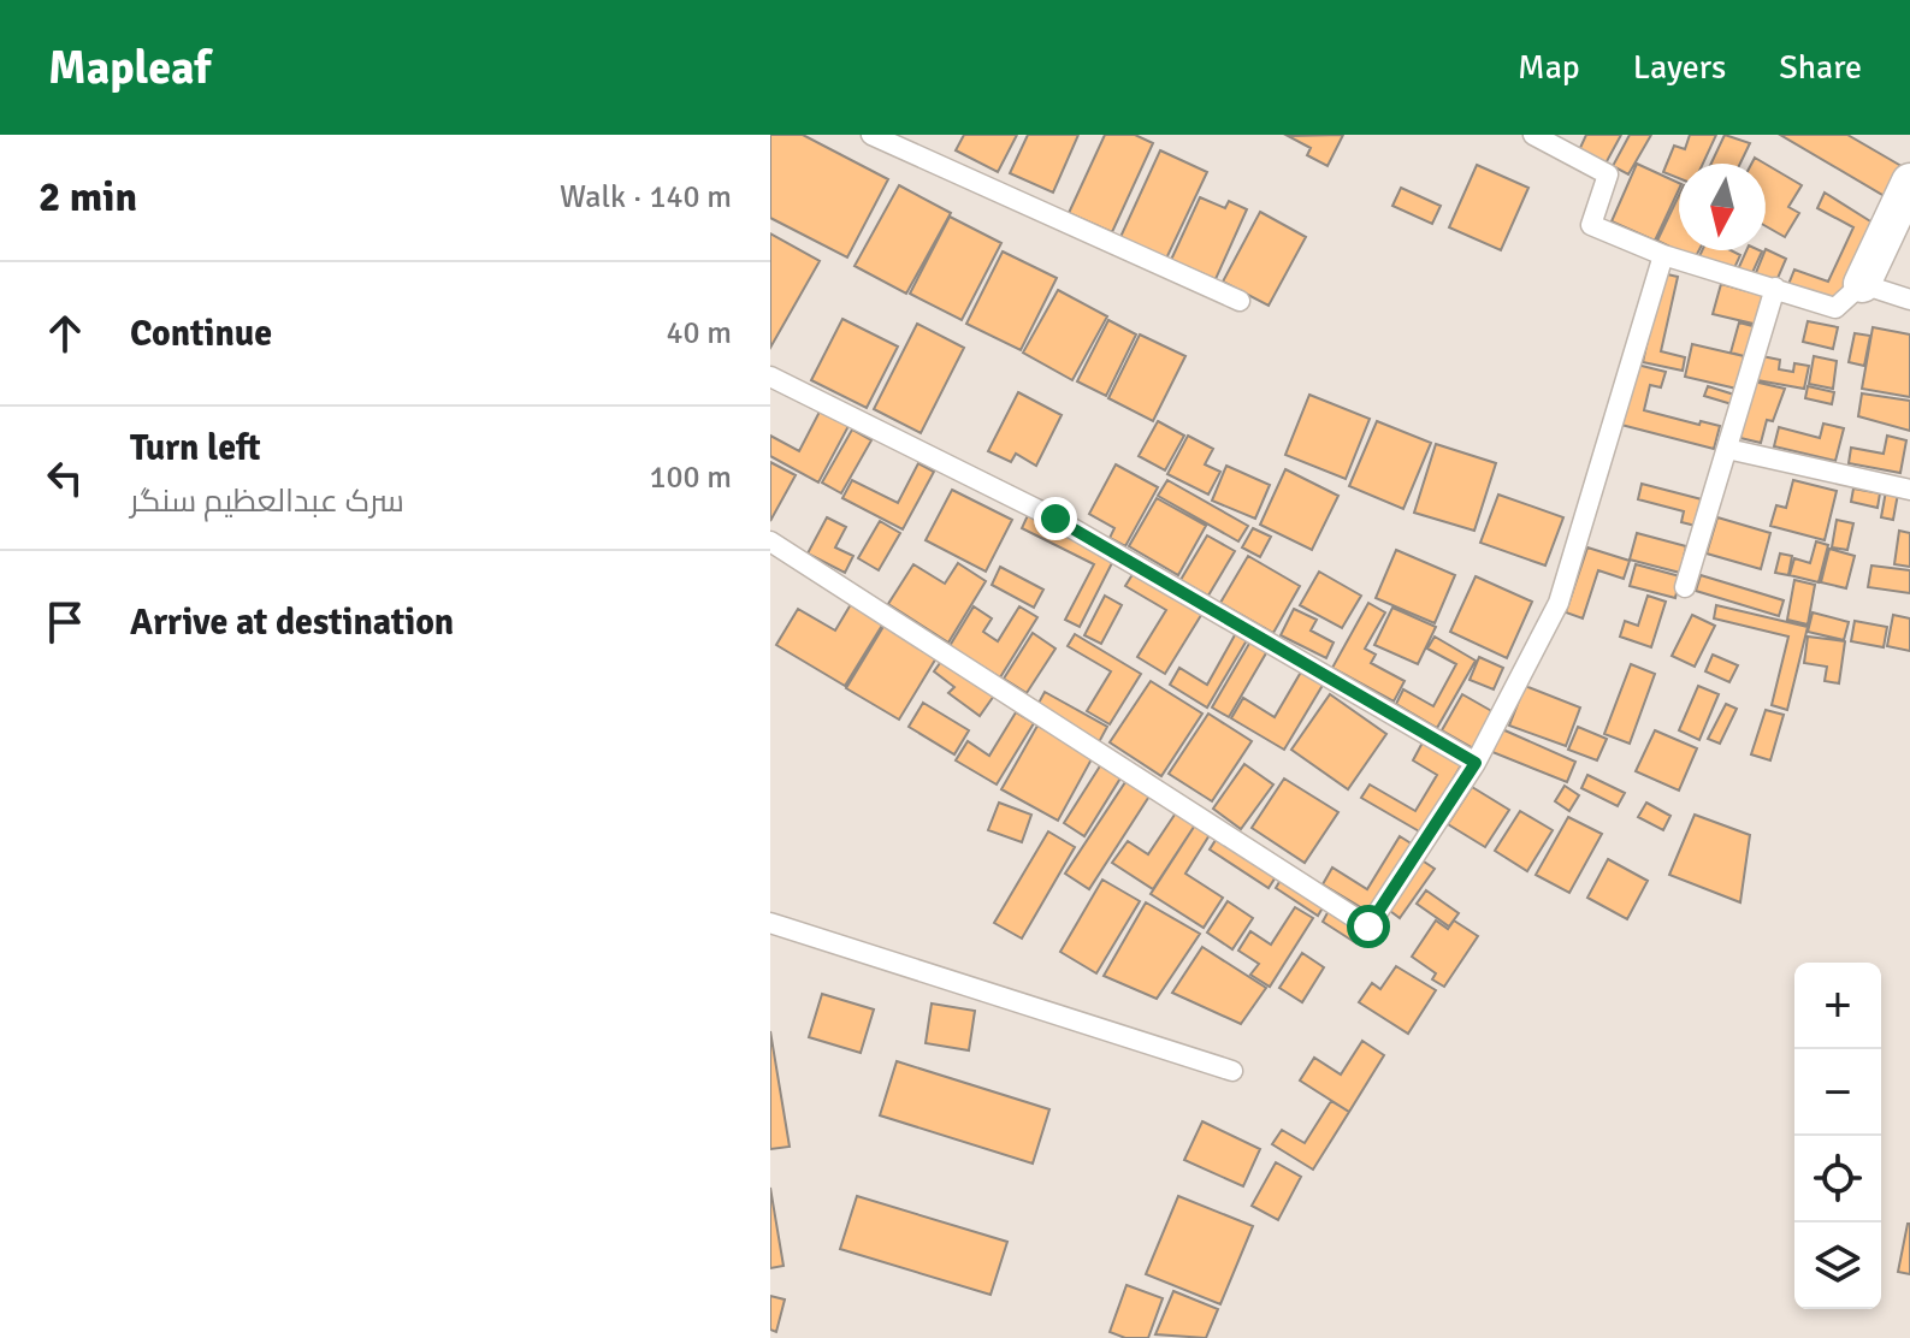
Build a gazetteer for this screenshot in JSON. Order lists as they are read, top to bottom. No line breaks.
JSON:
{"north":"bottom","page":{"header":"Mapleaf","nav":["Map","Layers","Share"],"heading":["2 min","Walk · 140 m"],"list":[["Continue","40 m"],["Turn left","سرک عبدالعظیم سنگر","100 m"],"Arrive at destination"],"map_buttons":["+","−"]}}
